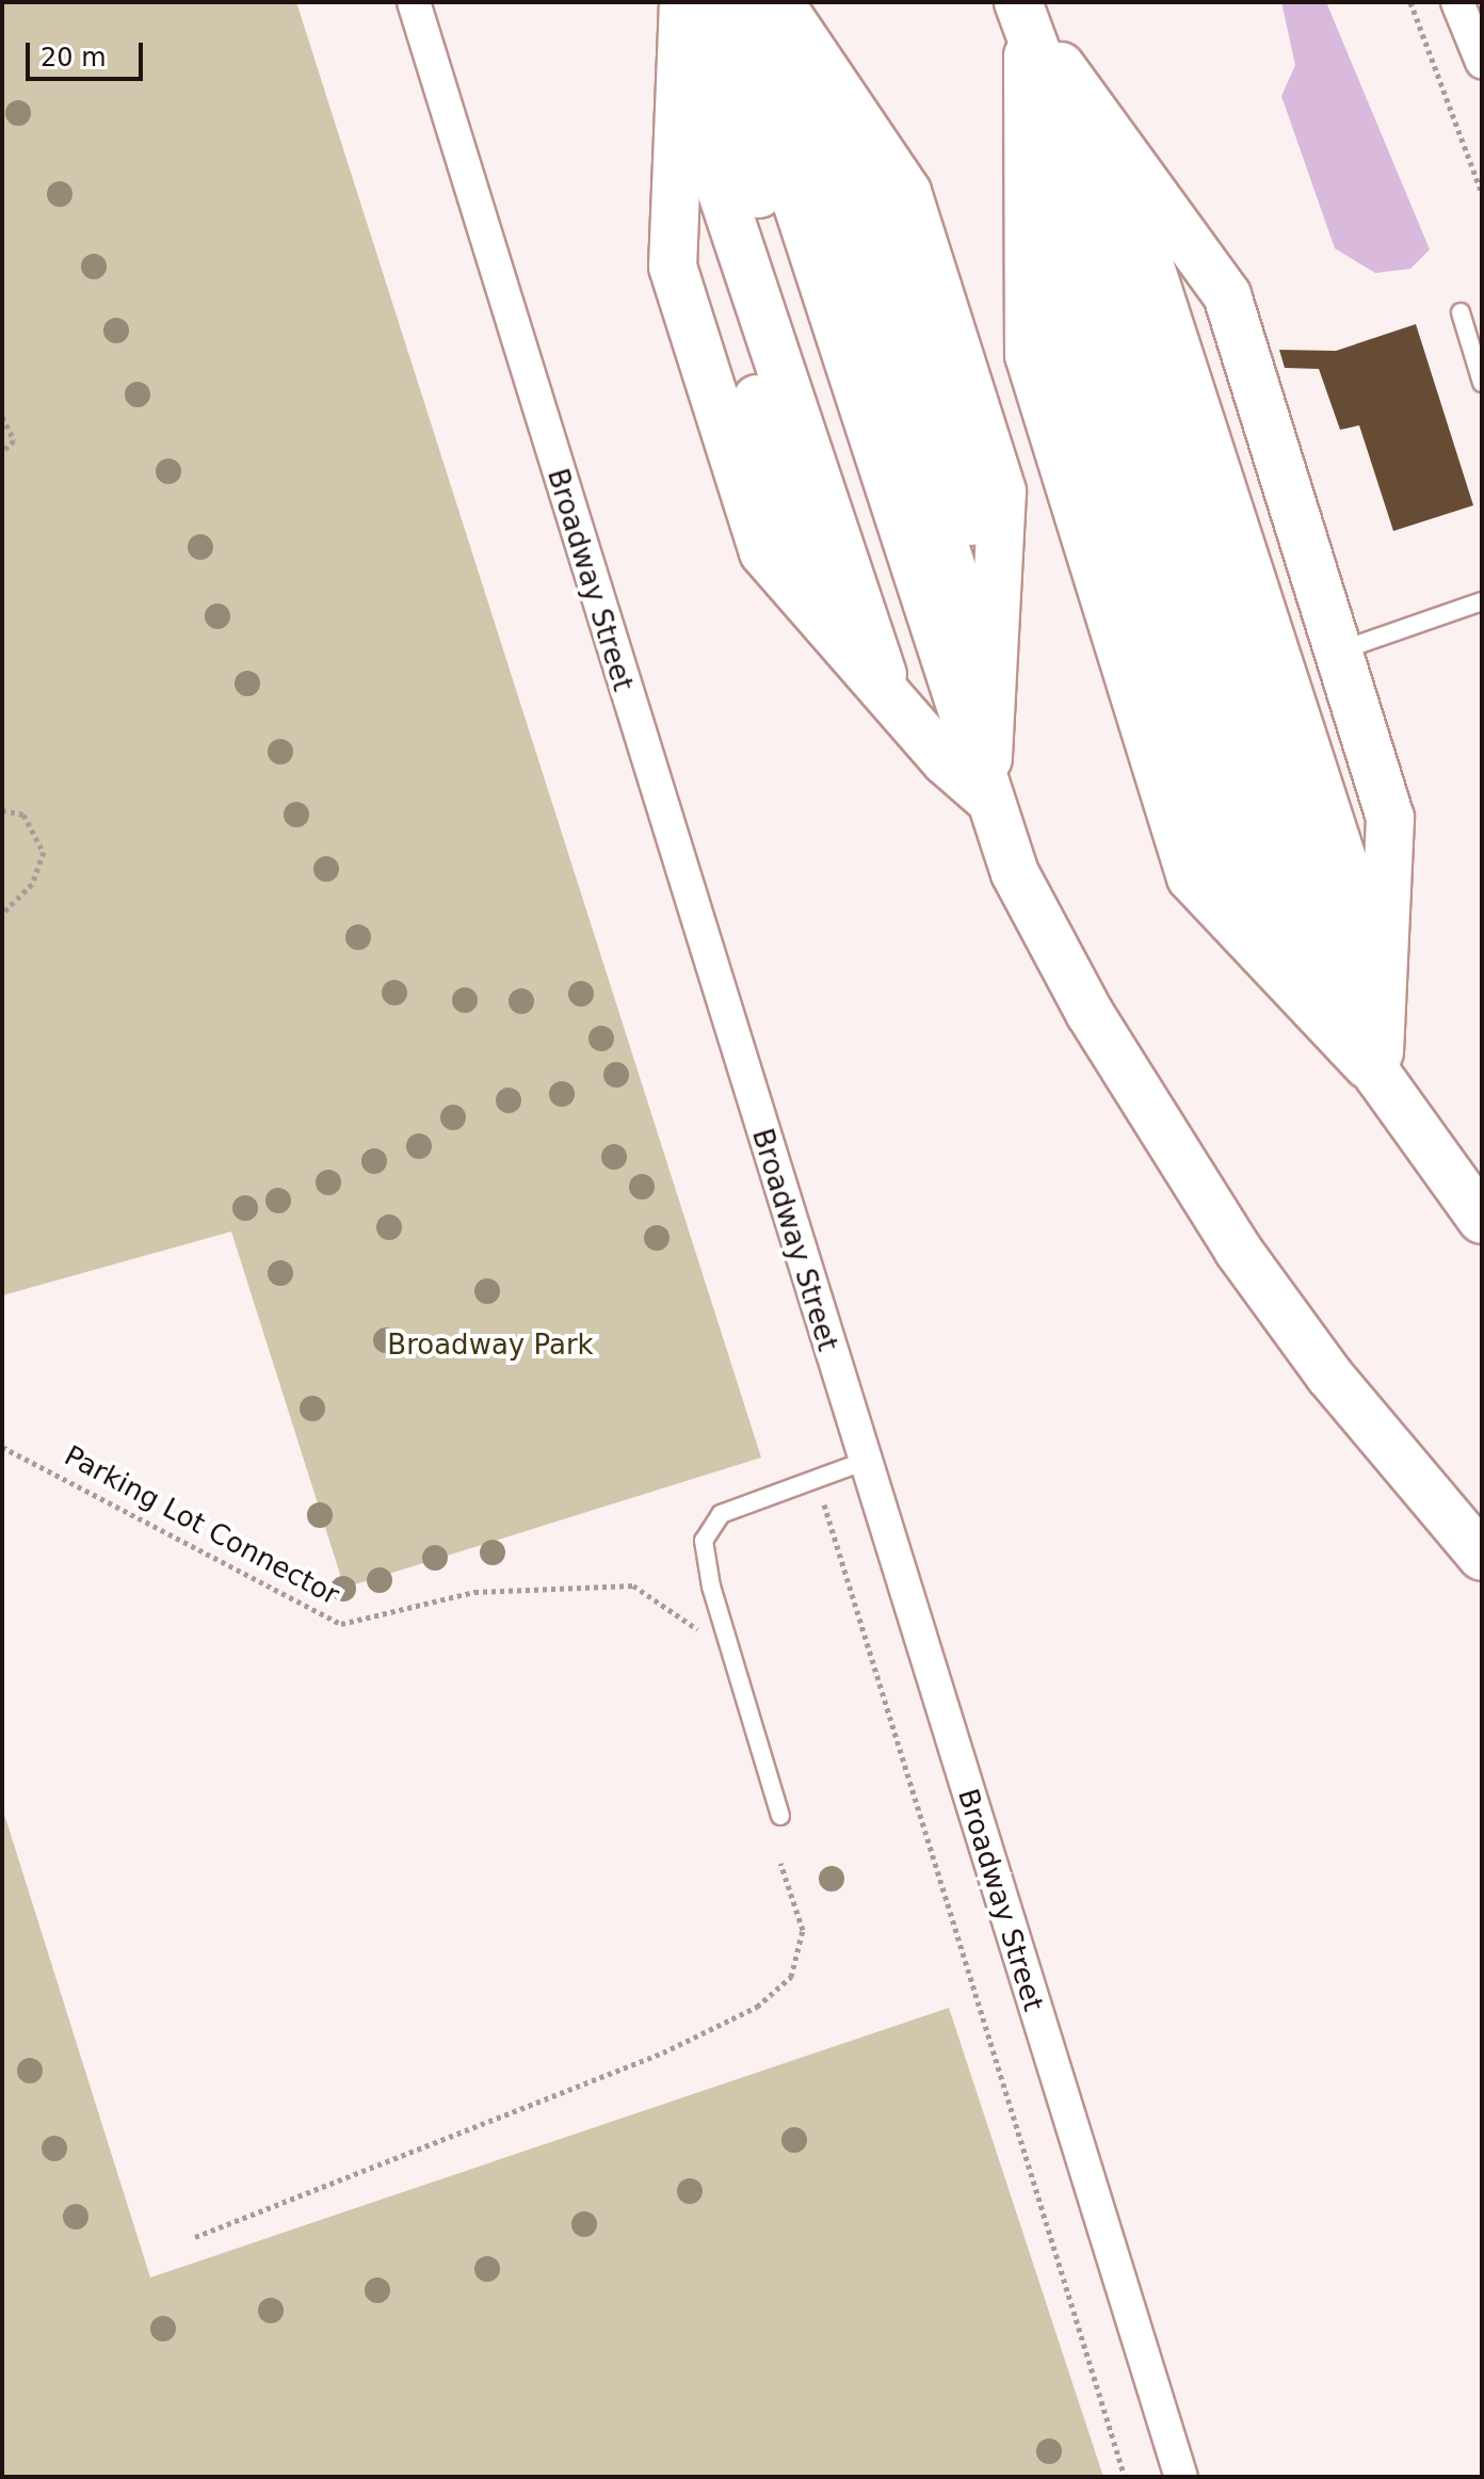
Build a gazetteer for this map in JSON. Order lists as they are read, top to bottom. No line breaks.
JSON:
{"streets":{"street":["Broadway Street"],"path":["Parking Lot Connector"]},"parks":["Broadway Park"],"scale_bar":"20 m"}
